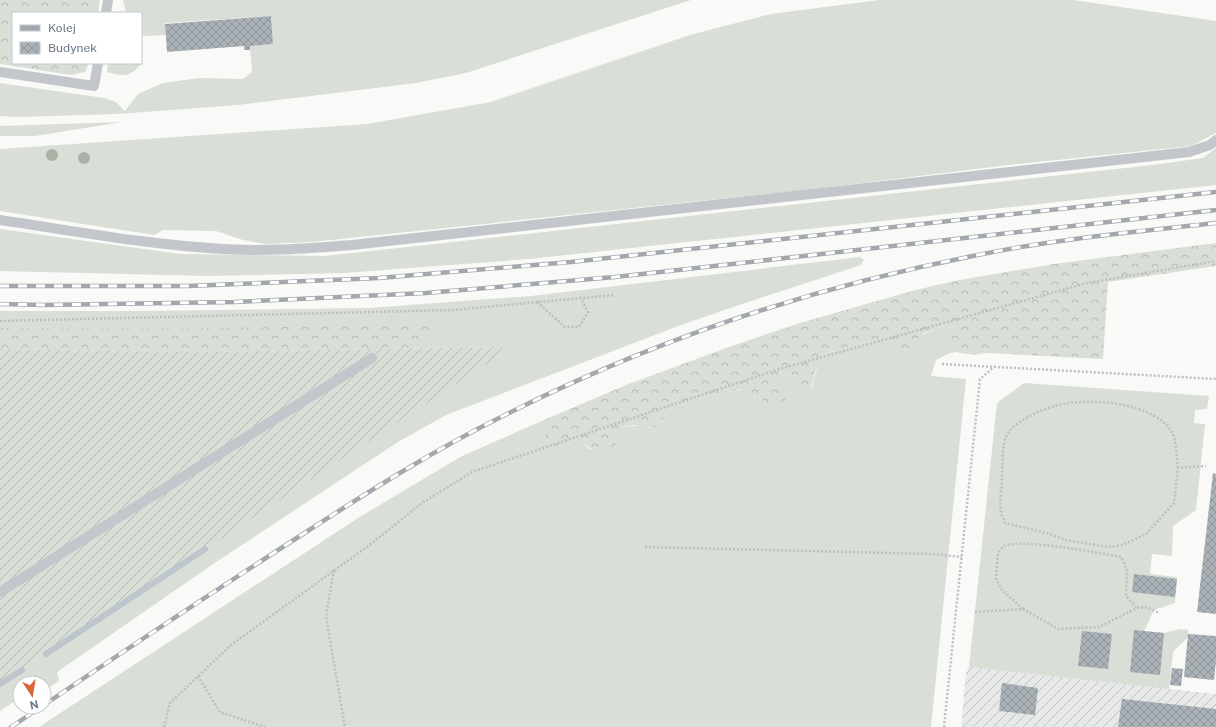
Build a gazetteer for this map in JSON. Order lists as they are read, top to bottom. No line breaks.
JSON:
{"legend":["Kolej","Budynek"],"north":"bottom"}
